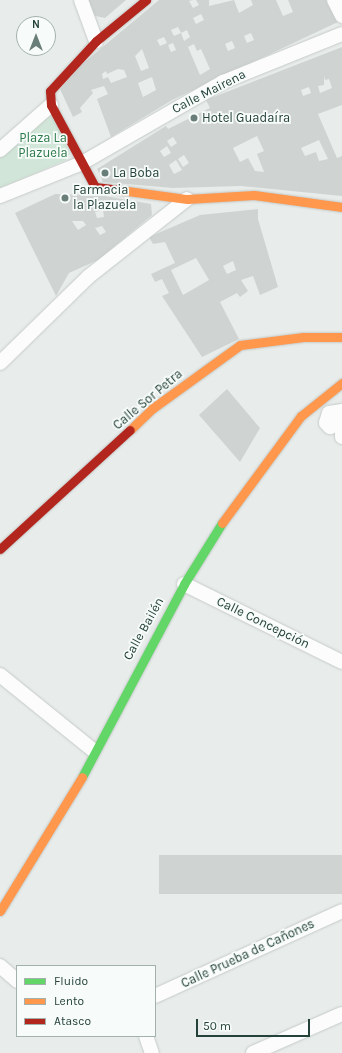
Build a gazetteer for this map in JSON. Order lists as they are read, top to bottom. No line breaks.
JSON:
{"streets":{"street":["Calle Mairena","Calle Sor Petra","Calle Concepción","Calle Bailén","Calle Prueba de Cañones"]},"crossings":[["Calle Concepción","Calle Bailén"]],"parks":["Plaza La Plazuela"],"places":["Hotel Guadaíra","La Boba","Farmacia la Plazuela"],"legend":["Fluido","Lento","Atasco"],"scale_bar":"50 m","north":"top"}
